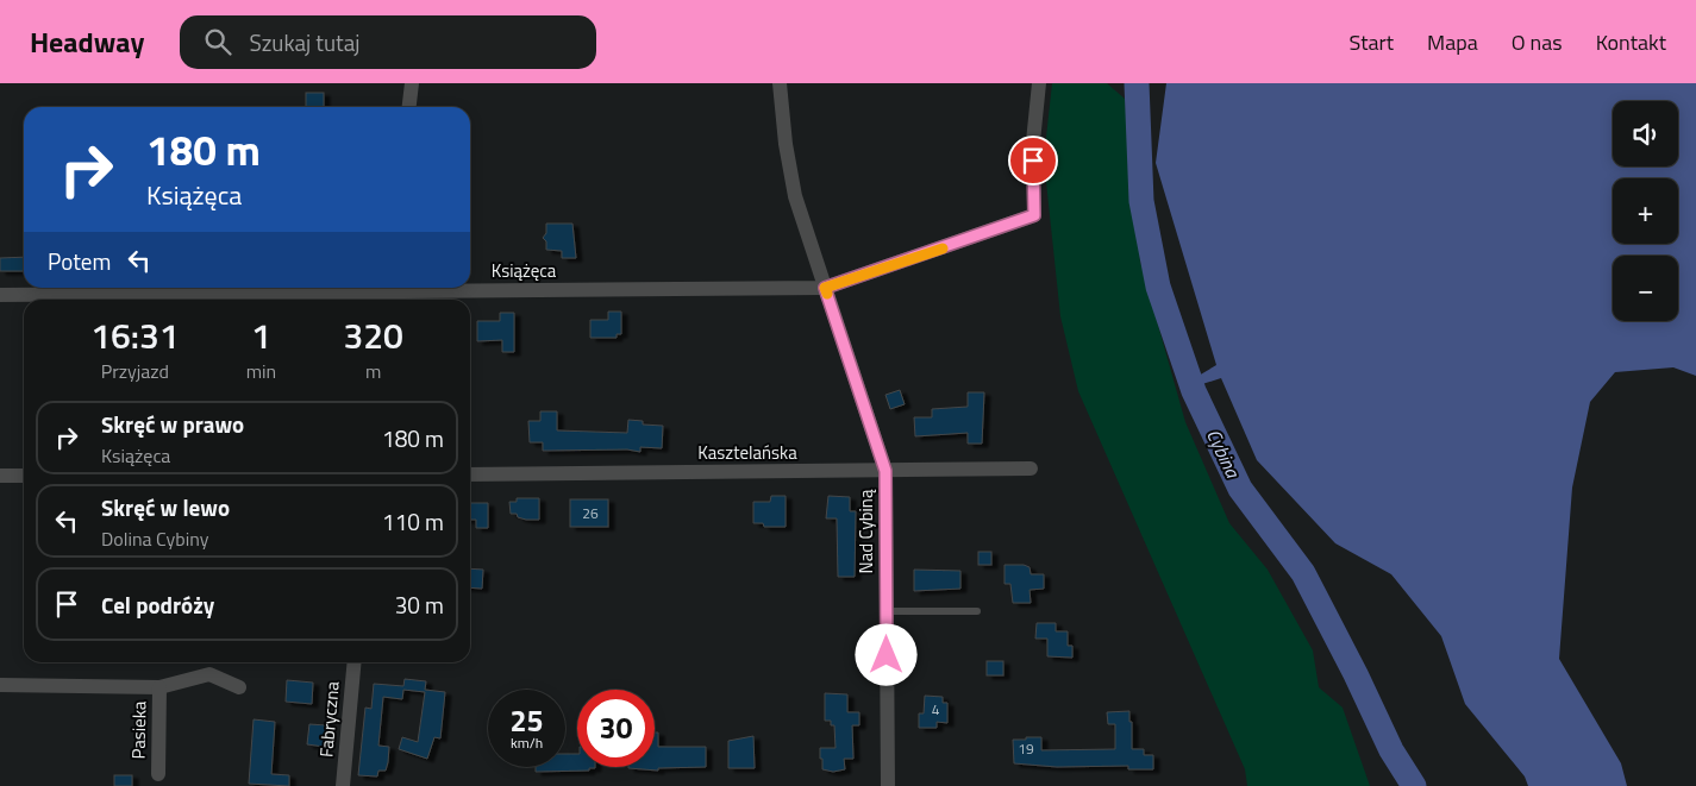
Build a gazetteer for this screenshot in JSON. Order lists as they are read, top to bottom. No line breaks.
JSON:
{"streets":{"street":["Książęca","Kasztelańska","Nad Cybiną","Fabryczna","Pasieka"]},"crossings":[["Książęca","Nad Cybiną"],["Kasztelańska","Nad Cybiną"]],"water":["Cybina"],"house_numbers":["26","4","19"],"page":{"header":"Headway","search":"Szukaj tutaj","nav":["Start","Mapa","O nas","Kontakt"],"map_buttons":["+","−"],"turn":["180 m","Książęca"],"then":"Potem","eta":["16:31","Przyjazd","1","min","320","m"],"list":[{"name":"Skręć w prawo","note":"Książęca","value":"180 m"},{"name":"Skręć w lewo","note":"Dolina Cybiny","value":"110 m"},{"name":"Cel podróży","value":"30 m"}],"speed":"25 km/h","limit":"30"}}
